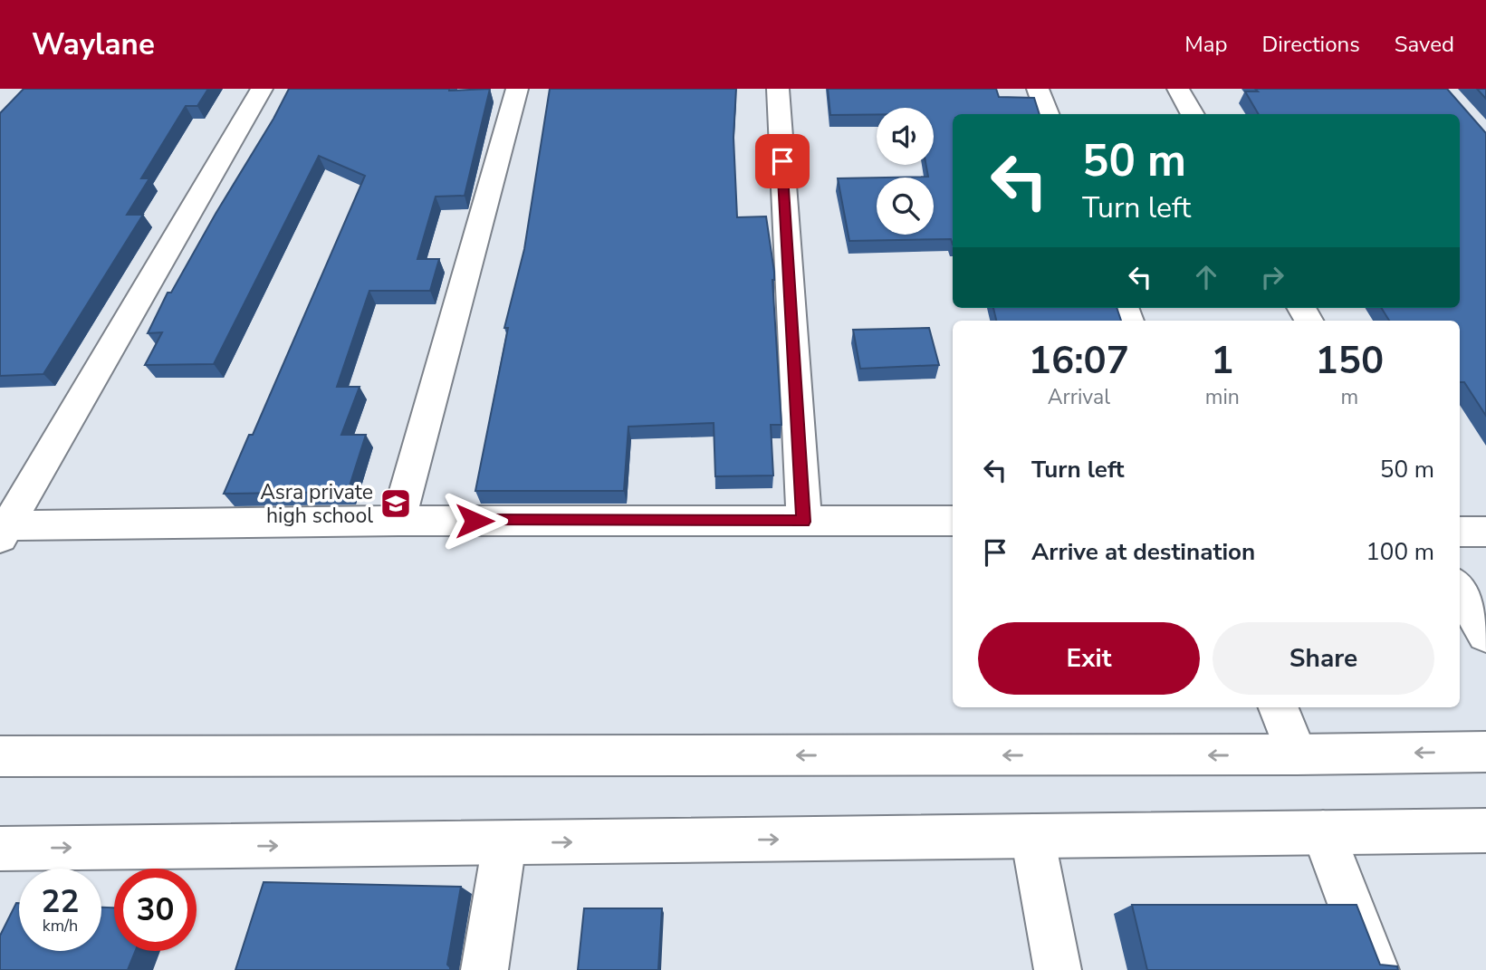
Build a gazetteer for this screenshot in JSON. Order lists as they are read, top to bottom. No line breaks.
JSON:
{"places":{"school or university":["Asra private high school"]},"page":{"header":"Waylane","nav":["Map","Directions","Saved"],"turn":["50 m","Turn left"],"eta":["16:07","Arrival","1","min","150","m"],"list":[{"name":"Turn left","value":"50 m"},{"name":"Arrive at destination","value":"100 m"}],"buttons":["Exit","Share"],"speed":"22 km/h","limit":"30"}}
